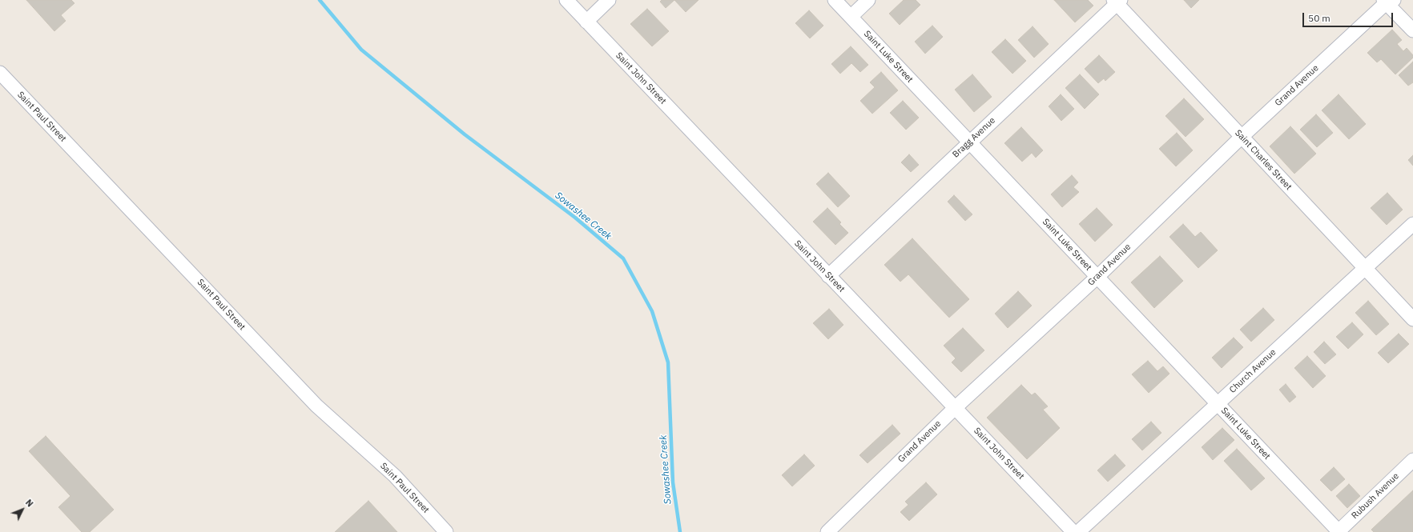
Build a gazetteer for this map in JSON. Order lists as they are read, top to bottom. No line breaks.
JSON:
{"streets":{"street":["Saint Luke Street","Saint John Street","Grand Avenue","Saint Paul Street","Bragg Avenue","Saint Charles Street","Church Avenue","Rubush Avenue"]},"crossings":[["Saint Luke Street","Grand Avenue"],["Saint Luke Street","Bragg Avenue"],["Saint Luke Street","Church Avenue"],["Saint Luke Street","Rubush Avenue"],["Saint John Street","Grand Avenue"],["Saint John Street","Bragg Avenue"],["Grand Avenue","Saint Charles Street"],["Bragg Avenue","Saint Charles Street"],["Saint Charles Street","Church Avenue"]],"water":["Sowashee Creek"],"scale_bar":"50 m","north":"top right"}
